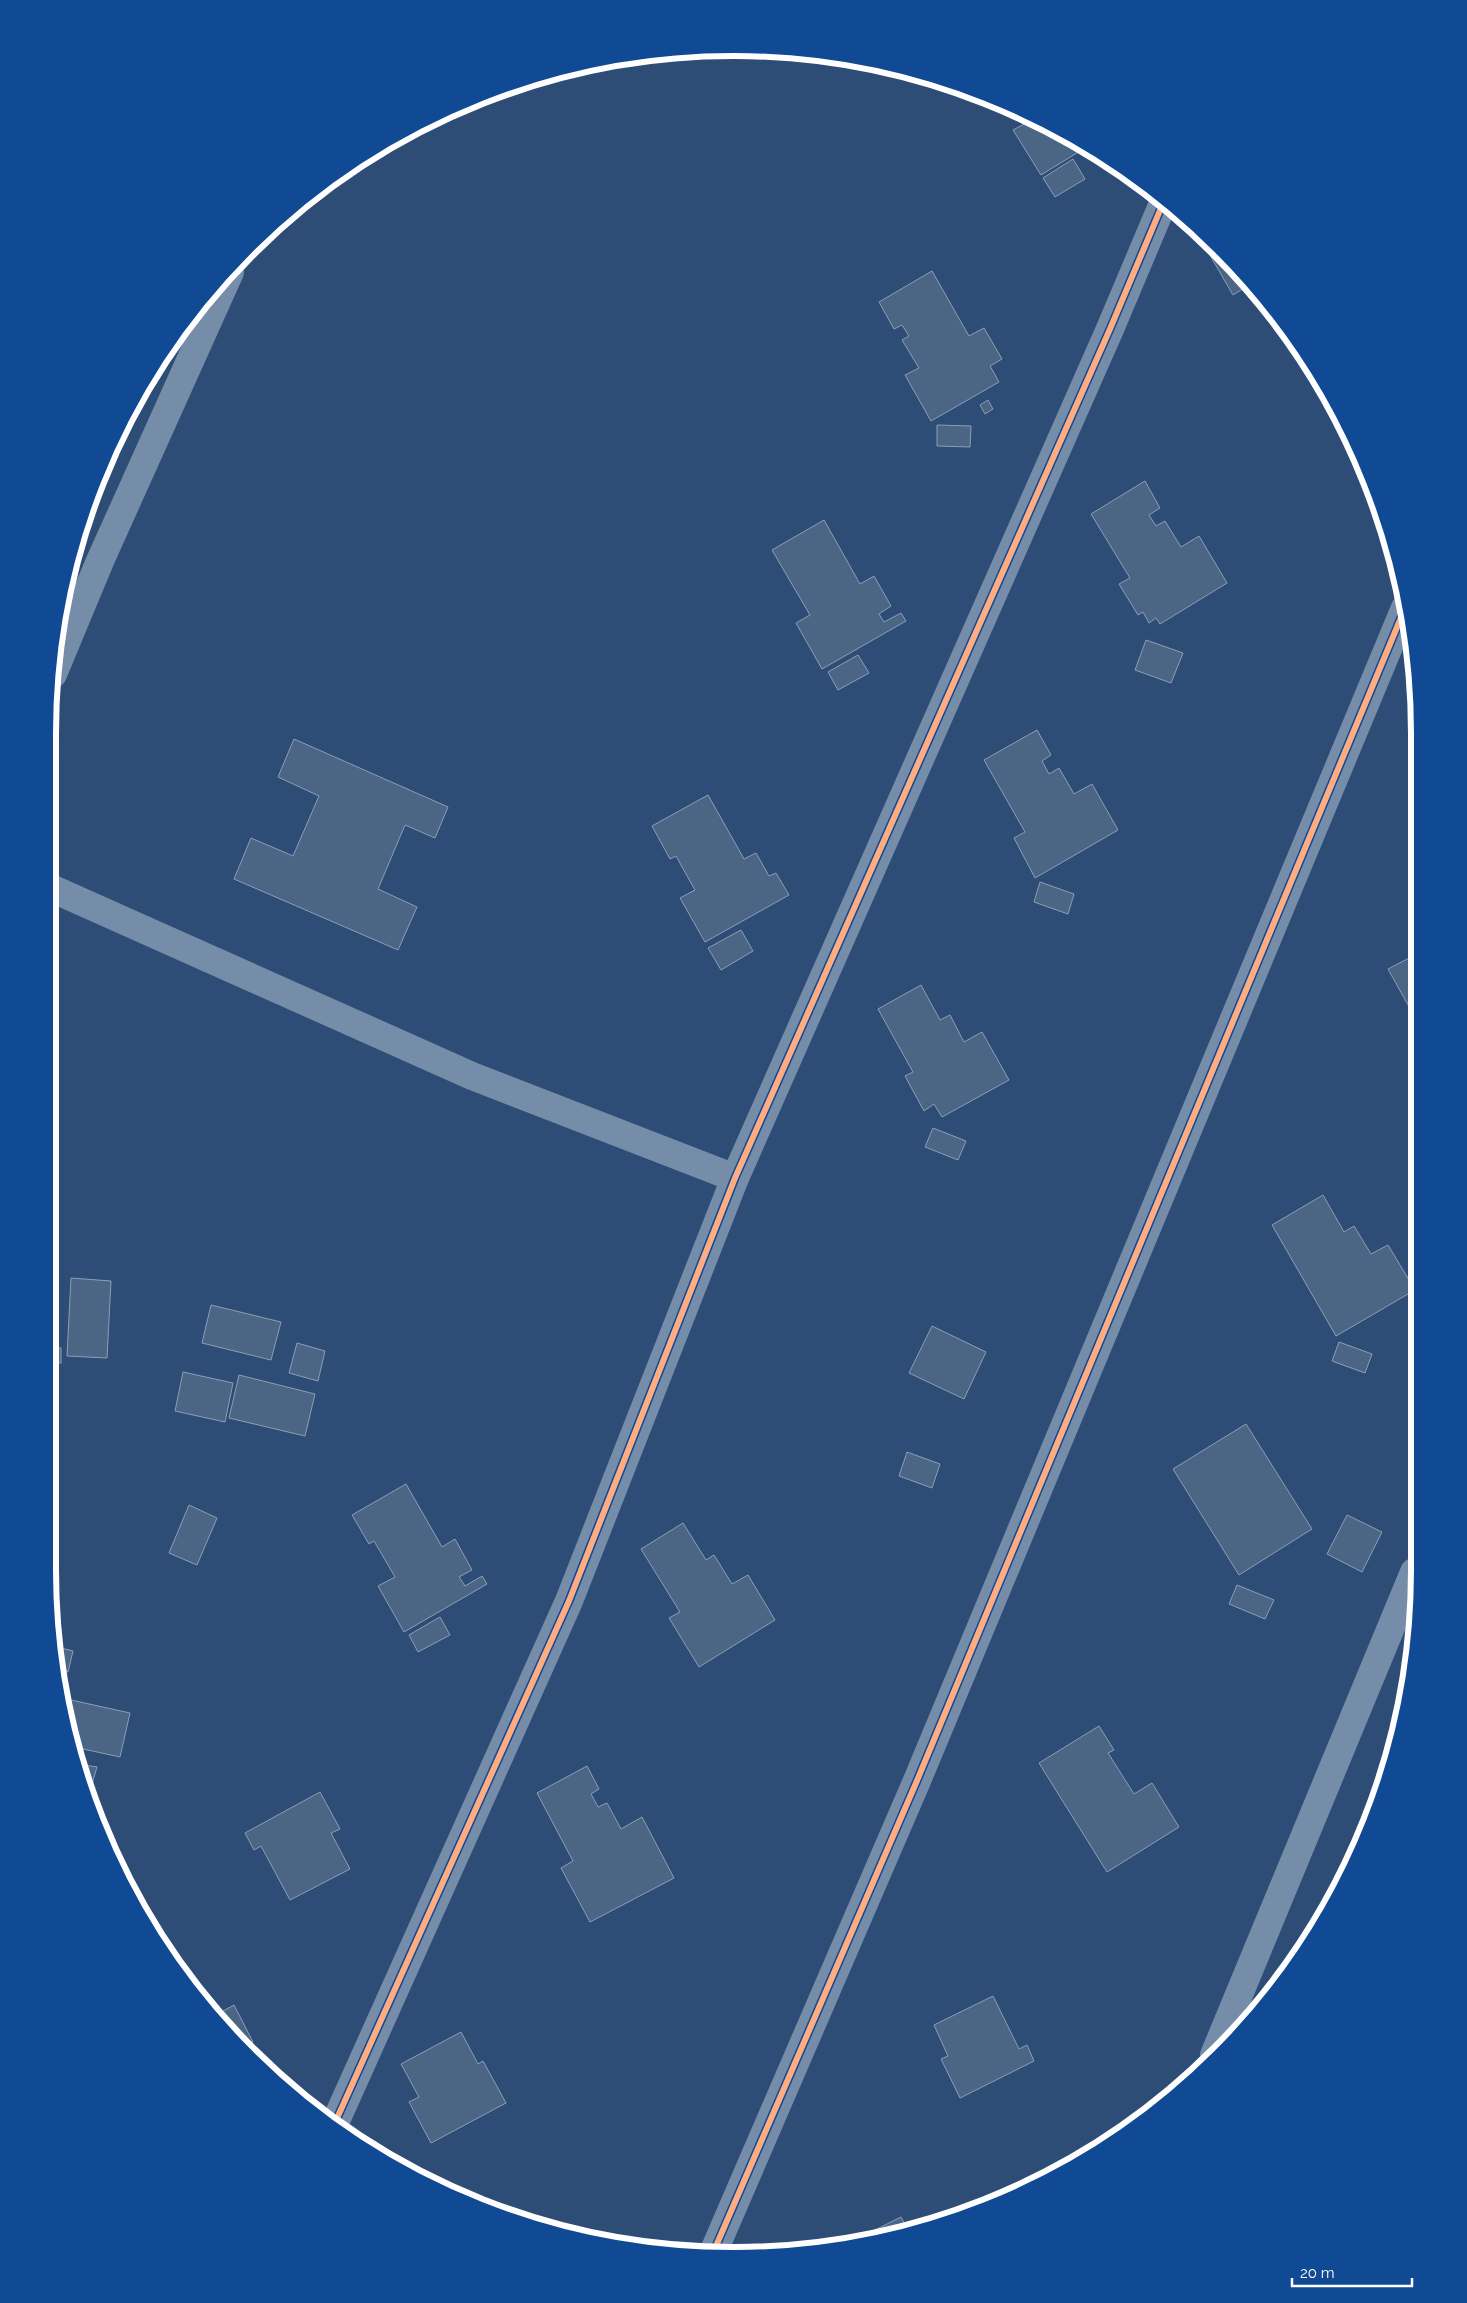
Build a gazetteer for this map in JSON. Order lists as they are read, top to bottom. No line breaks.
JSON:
{"scale_bar":"20 m"}
